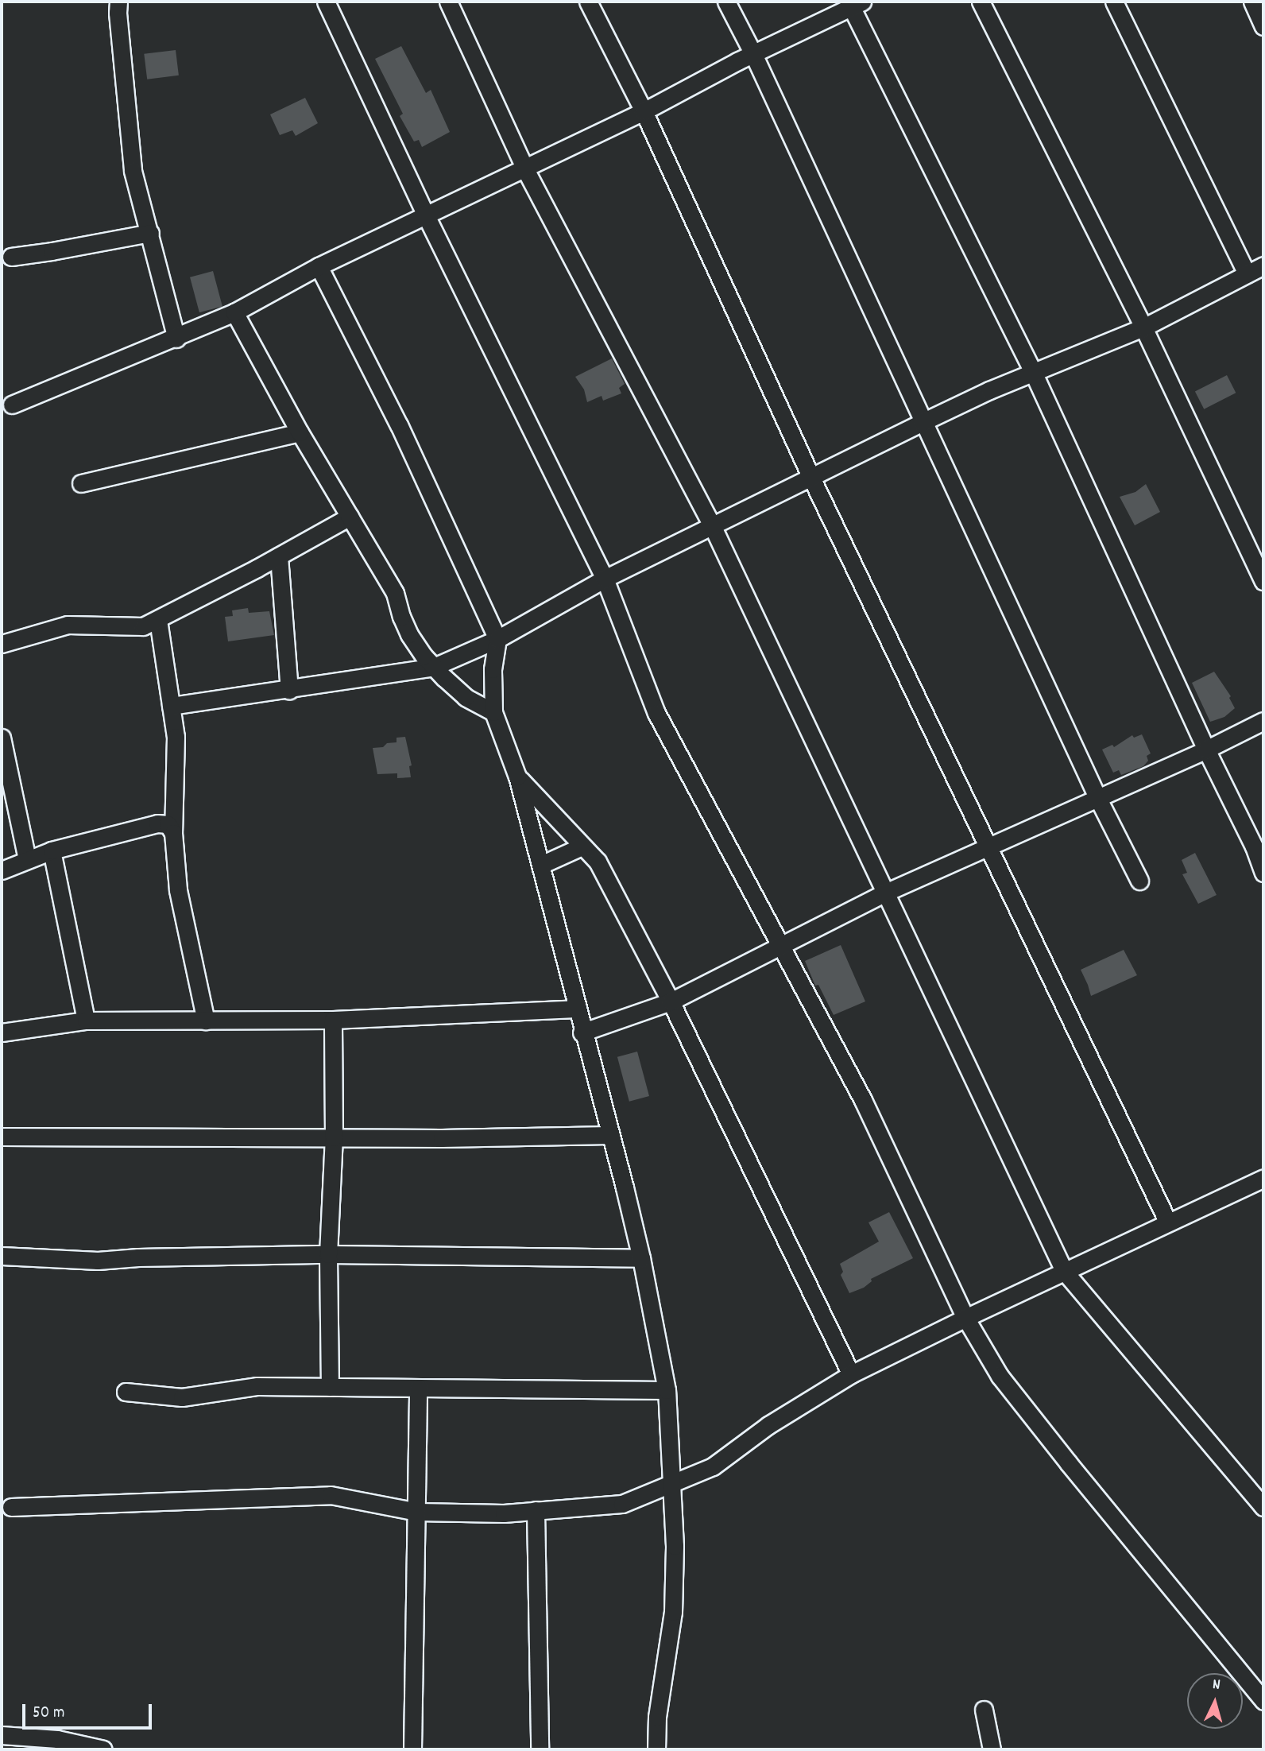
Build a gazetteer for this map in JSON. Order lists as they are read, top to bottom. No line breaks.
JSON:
{"scale_bar":"50 m","north":"top"}
